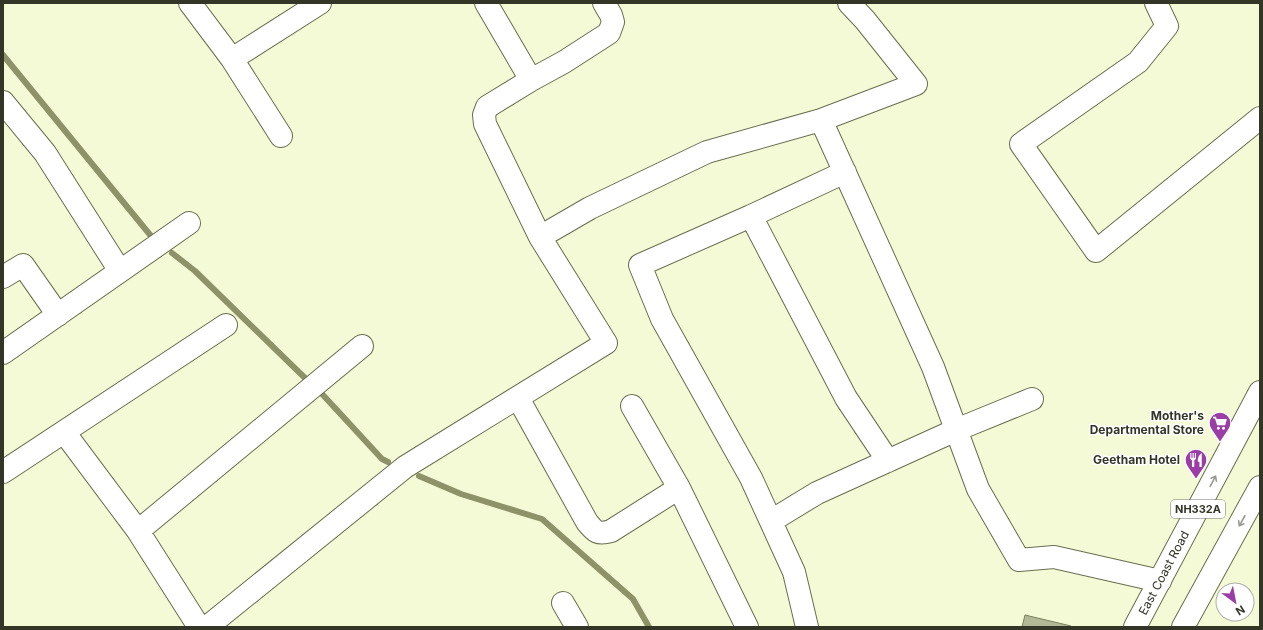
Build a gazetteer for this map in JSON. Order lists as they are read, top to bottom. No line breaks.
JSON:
{"streets":{"main road":["NH332A","East Coast Road"]},"places":{"supermarket":["Mother's Departmental Store"],"restaurant":["Geetham Hotel"]},"north":"bottom right"}
